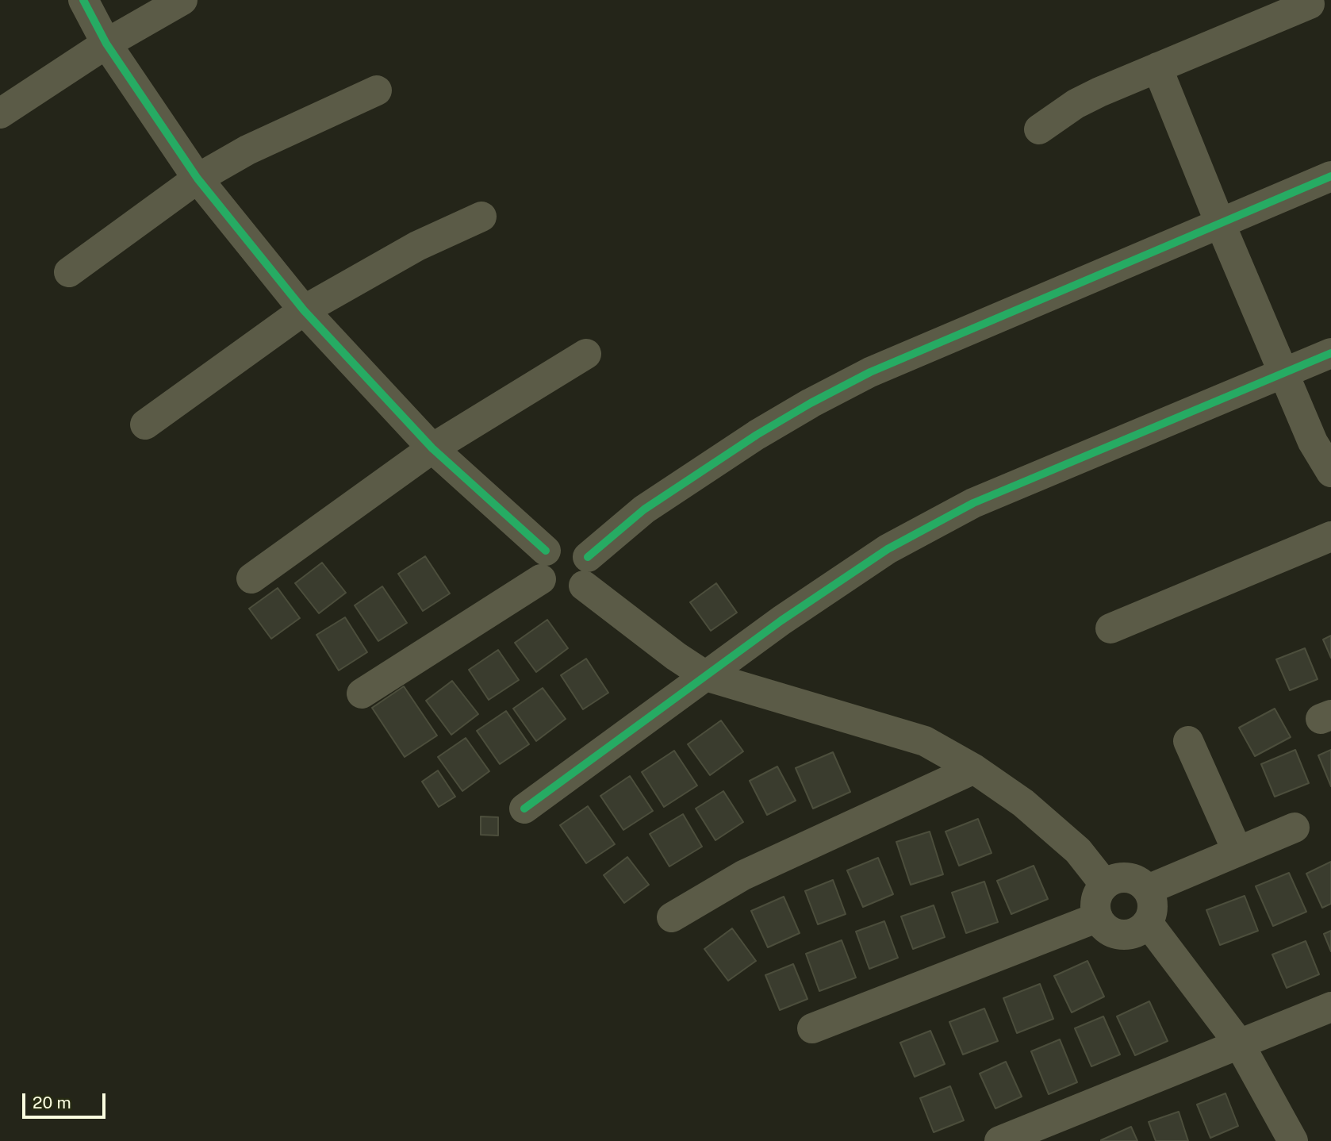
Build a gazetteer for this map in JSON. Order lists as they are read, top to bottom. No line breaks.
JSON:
{"scale_bar":"20 m"}
